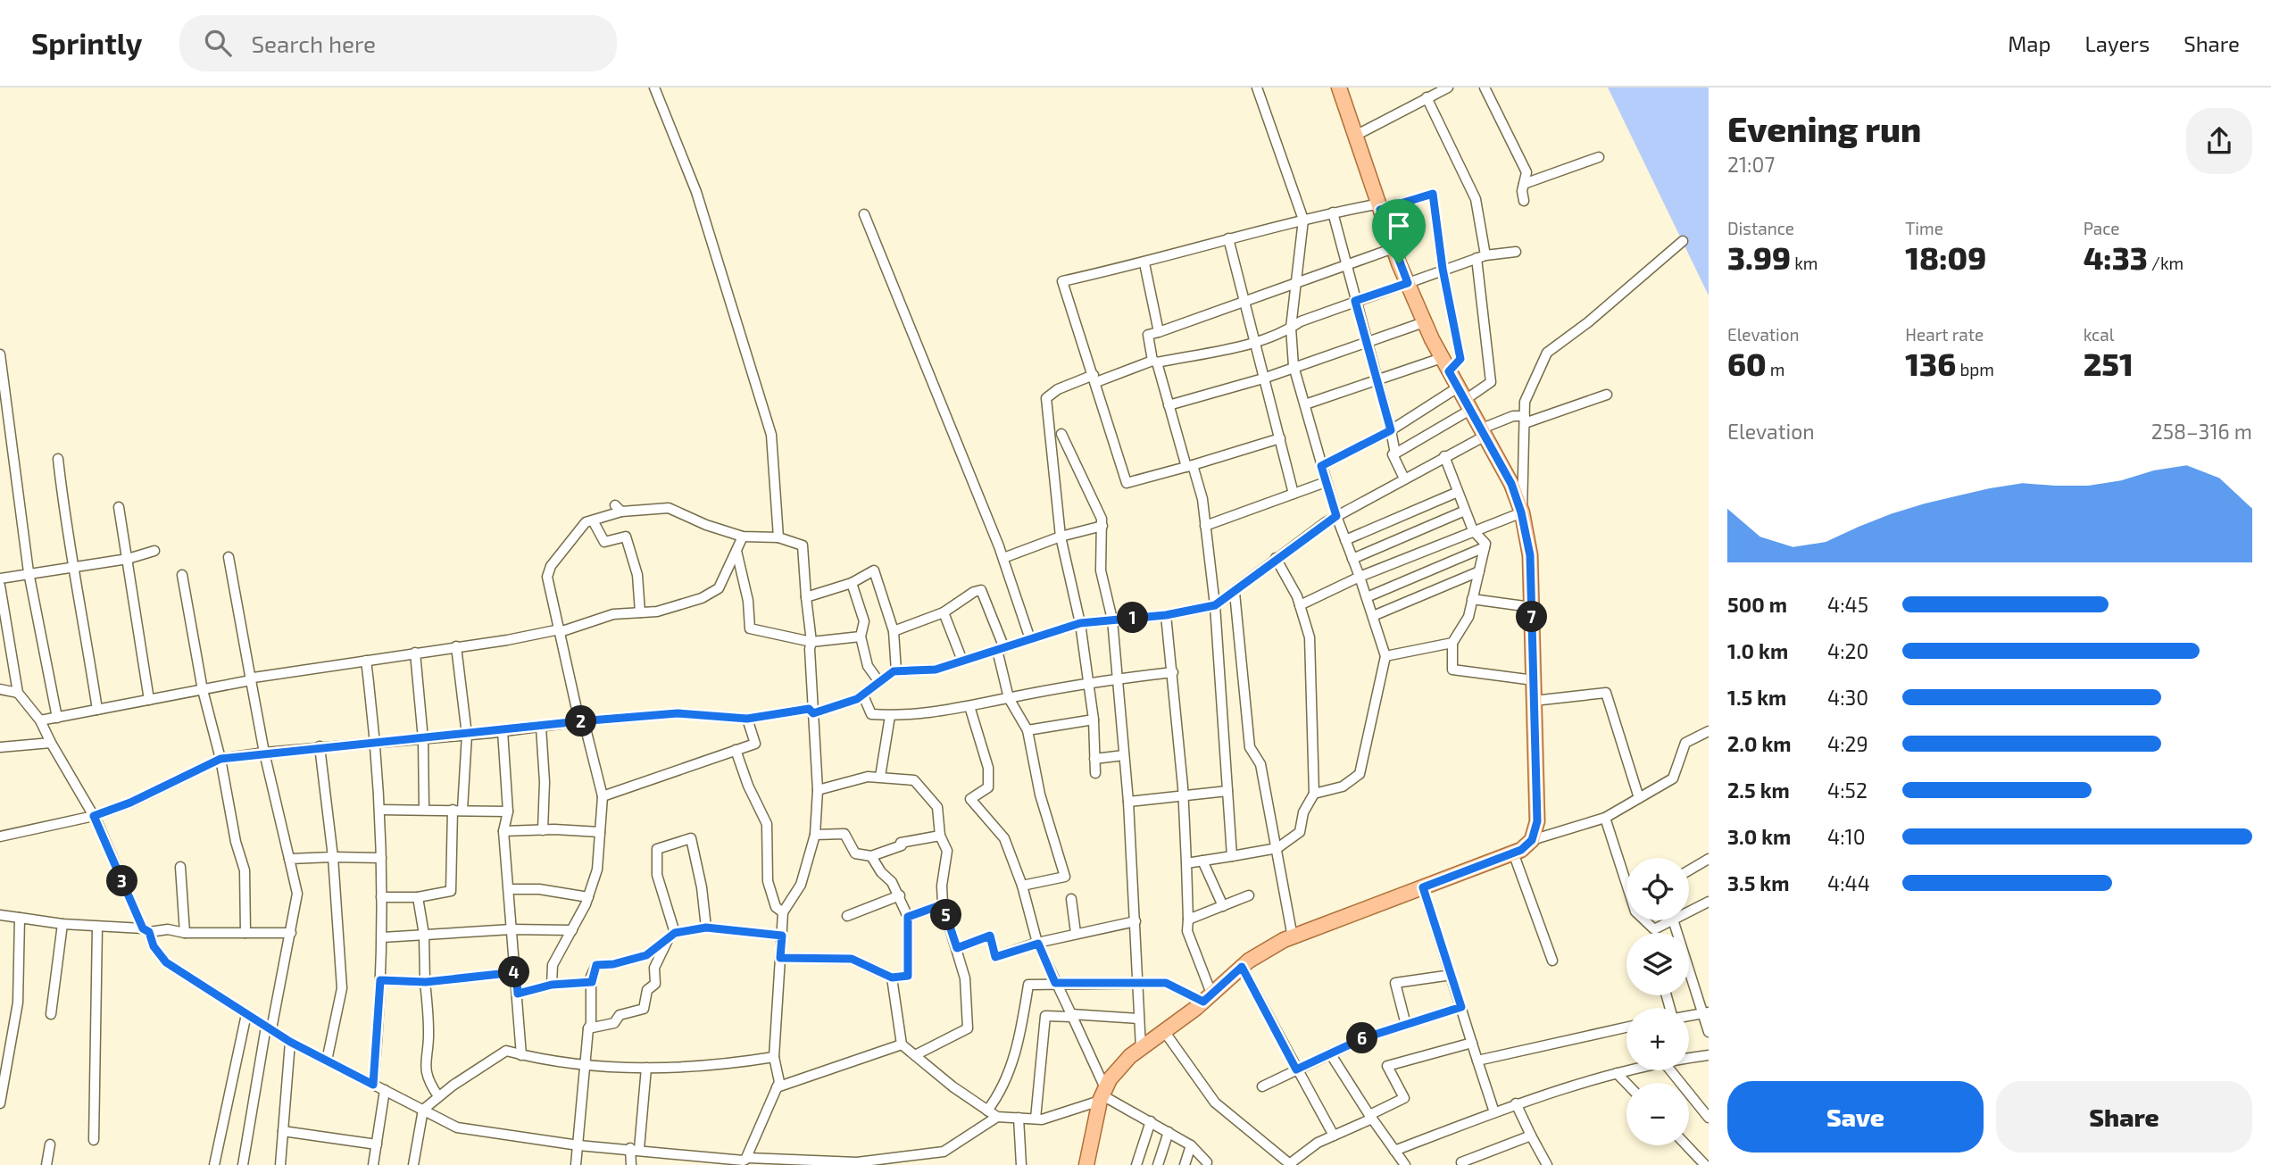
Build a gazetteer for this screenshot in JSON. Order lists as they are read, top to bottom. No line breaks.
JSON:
{"page":{"header":"Sprintly","search":"Search here","nav":["Map","Layers","Share"],"heading":["Evening run","21:07"],"stats":[["Distance","3.99 km"],["Time","18:09"],["Pace","4:33 /km"],["Elevation","60 m"],["Heart rate","136 bpm"],["kcal","251"]],"chart":["Elevation","258–316 m"],"list":[{"name":"500 m","note":"4:45"},{"name":"1.0 km","note":"4:20"},{"name":"1.5 km","note":"4:30"},{"name":"2.0 km","note":"4:29"},{"name":"2.5 km","note":"4:52"},{"name":"3.0 km","note":"4:10"},{"name":"3.5 km","note":"4:44"}],"pins":["7","1","2","3","5","4","6"],"map_buttons":["+","−"],"buttons":["Save","Share"]}}
